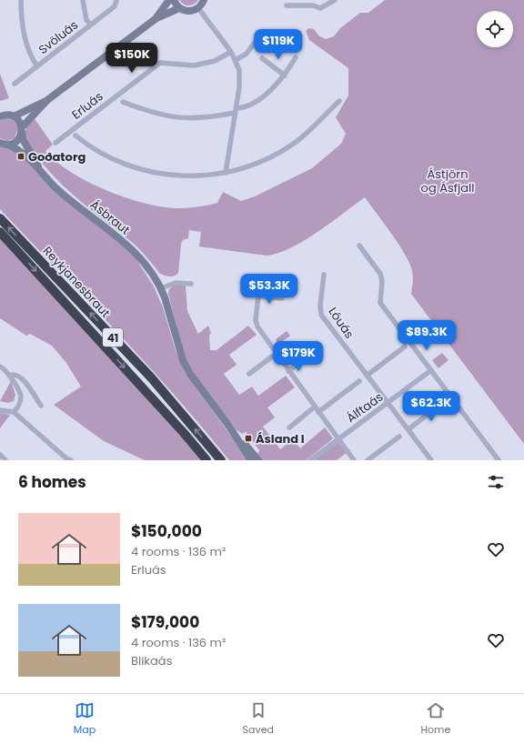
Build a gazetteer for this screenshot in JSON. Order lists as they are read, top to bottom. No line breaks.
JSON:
{"streets":{"highway":["Reykjanesbraut","41"],"street":["Svöluás","Erluás","Ásbraut","Lóuás","Álftaás"]},"crossings":[["Lóuás","Álftaás"]],"parks":["Ástjörn og Ásfjall"],"places":{"transit":["Goðatorg","Ásland I"]},"page":{"price":["$119K","$150K","$53.3K","$89.3K","$179K","$62.3K"],"heading":"6 homes","list":[{"name":"$150,000","note":"4 rooms · 136 m² · Erluás"},{"name":"$179,000","note":"4 rooms · 136 m² · Blikaás"}],"tabs":["Map","Saved","Home"]}}
